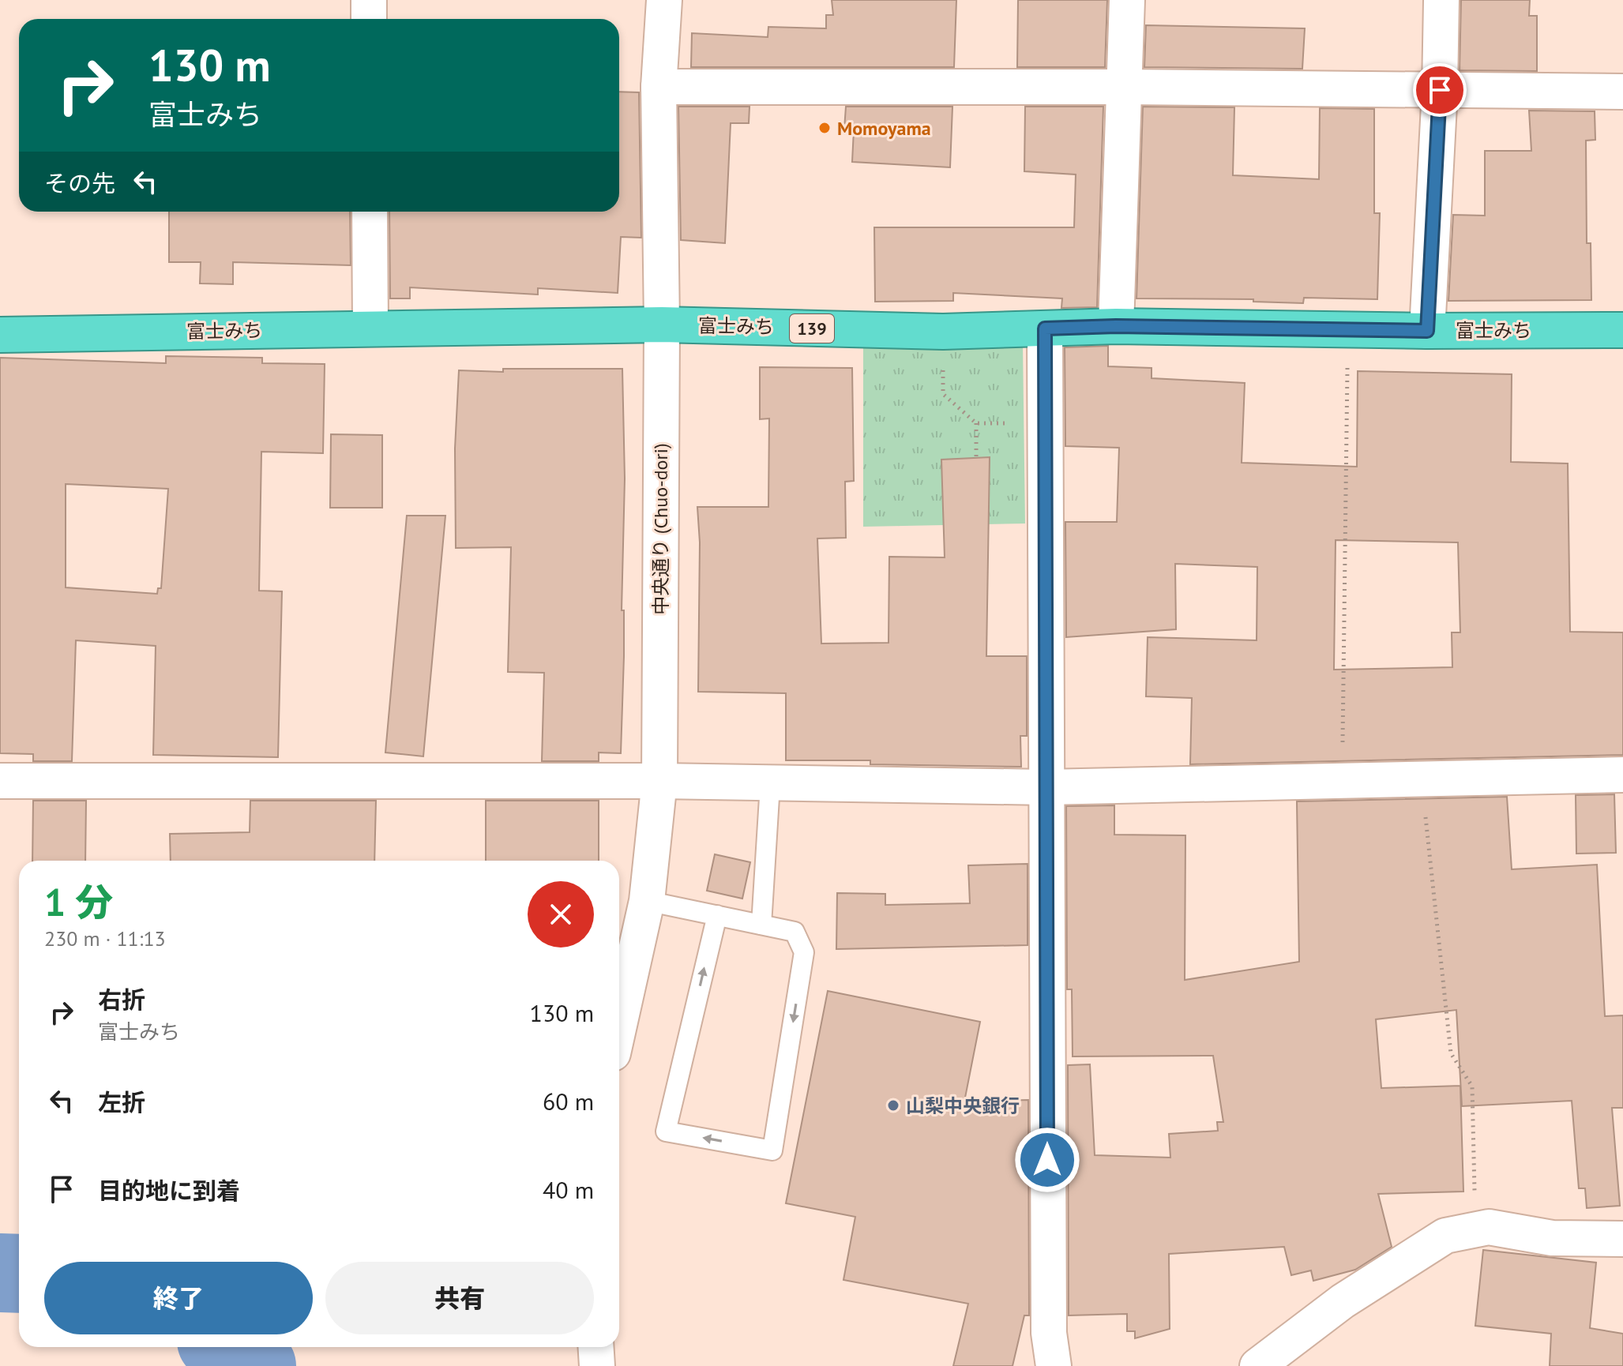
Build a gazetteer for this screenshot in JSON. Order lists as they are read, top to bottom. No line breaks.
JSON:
{"streets":{"highway":["富士みち","139"],"street":["中央通り (Chuo-dori)"]},"crossings":[["富士みち","中央通り (Chuo-dori)"]],"places":["Momoyama","山梨中央銀行"],"page":{"turn":["130 m","富士みち"],"then":"その先","heading":["1 分","230 m · 11:13"],"list":[{"name":"右折","note":"富士みち","value":"130 m"},{"name":"左折","value":"60 m"},{"name":"目的地に到着","value":"40 m"}],"buttons":["終了","共有"]}}
